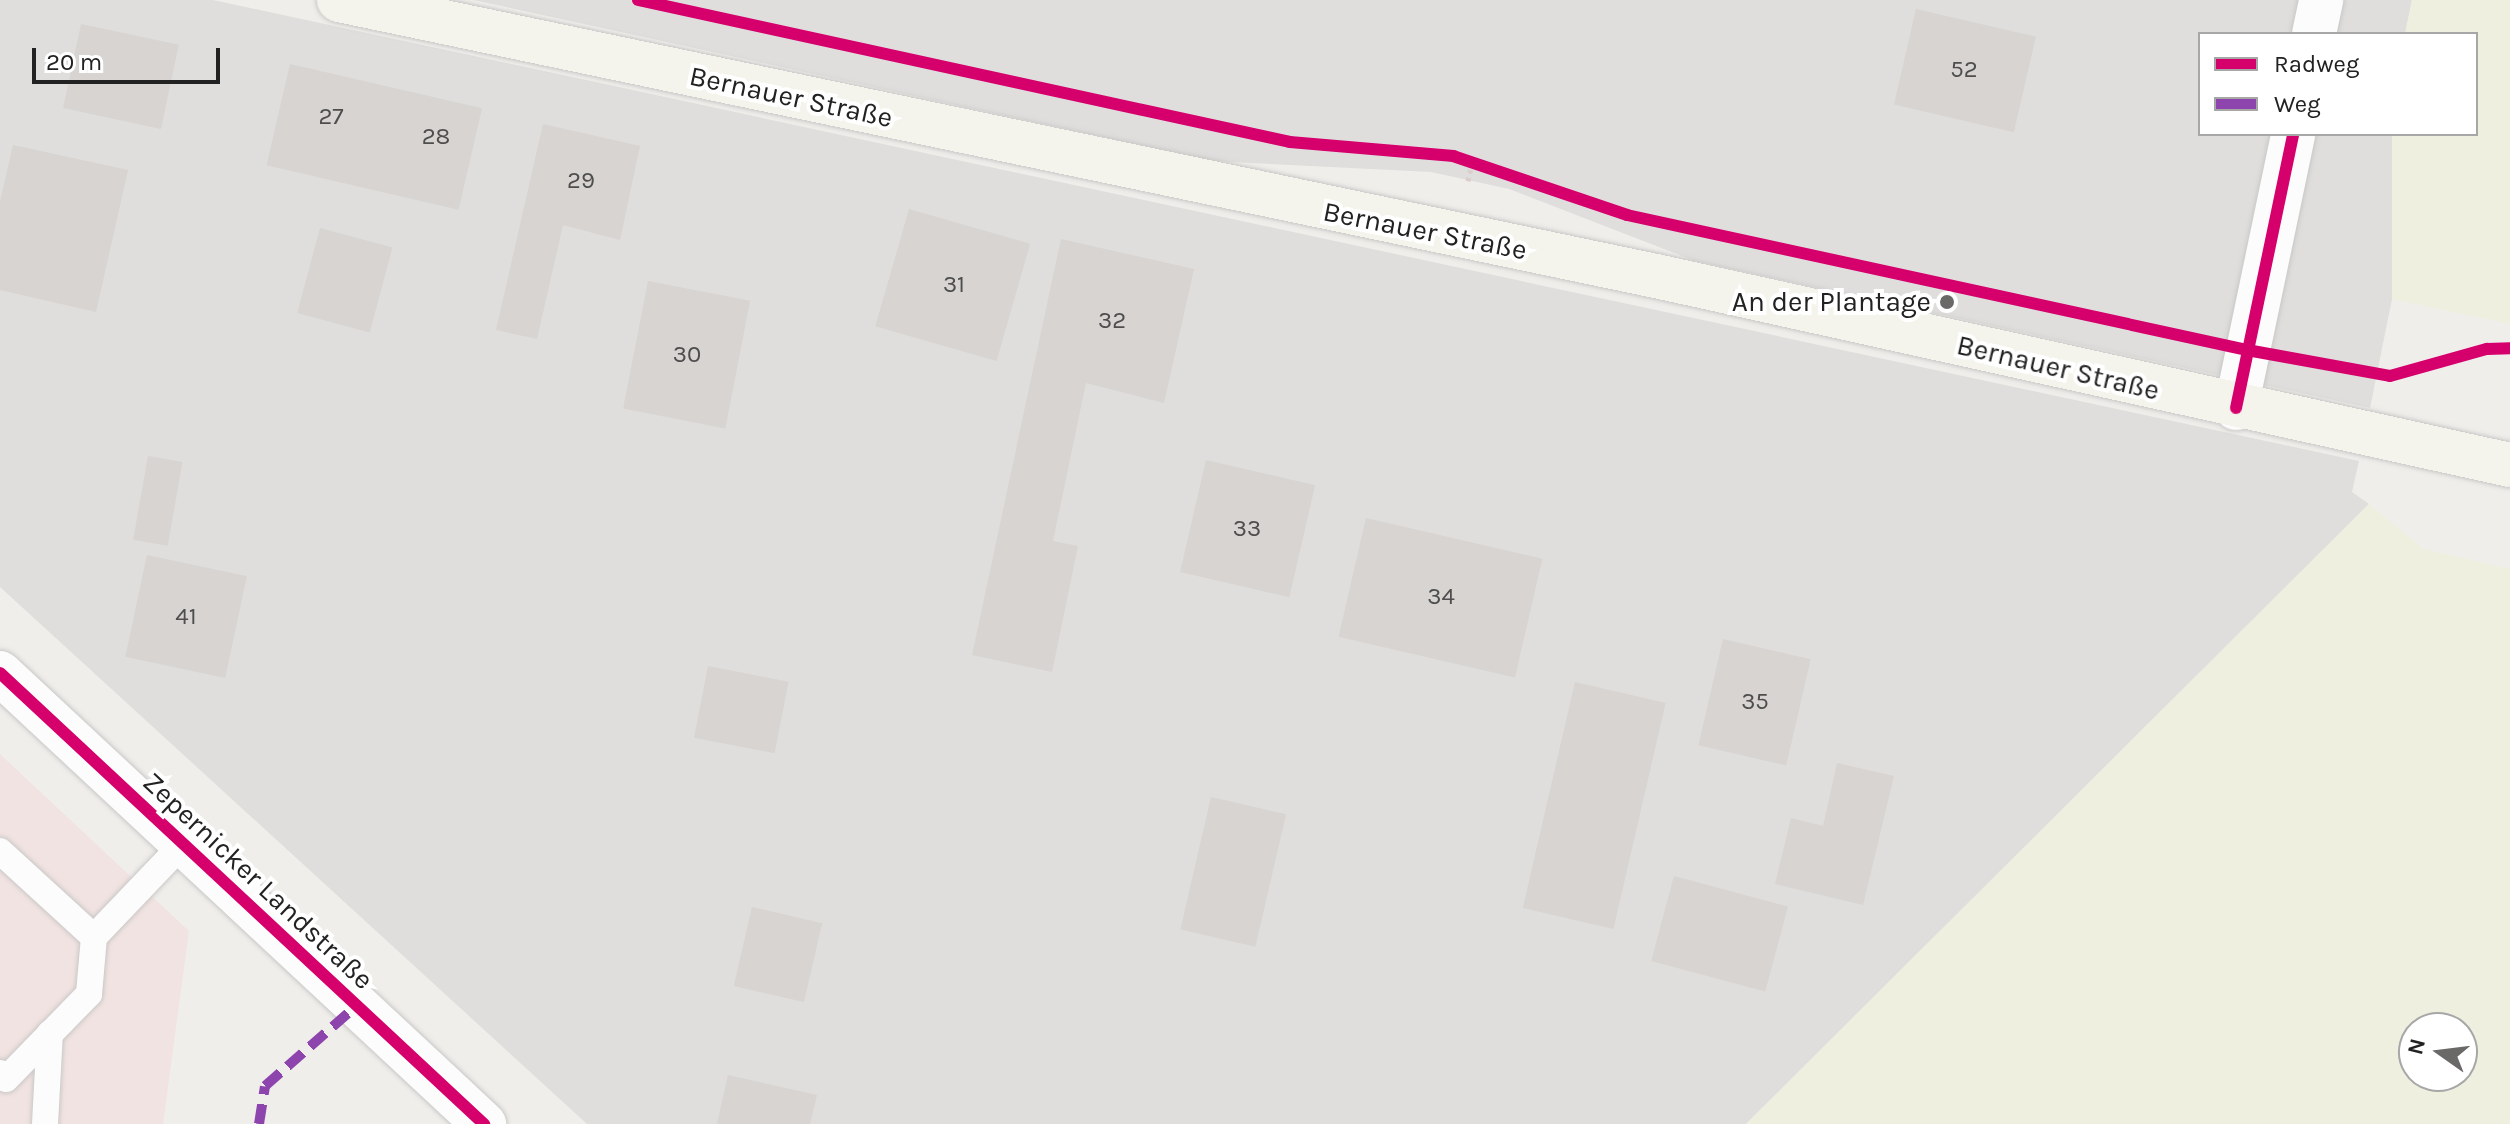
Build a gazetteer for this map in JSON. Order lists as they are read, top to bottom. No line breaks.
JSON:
{"streets":{"main road":["Bernauer Straße"],"street":["Zepernicker Landstraße"]},"places":["An der Plantage"],"house_numbers":["52","27","28","29","31","32","30","33","34","41","35"],"legend":["Radweg","Weg"],"scale_bar":"20 m","north":"left"}
